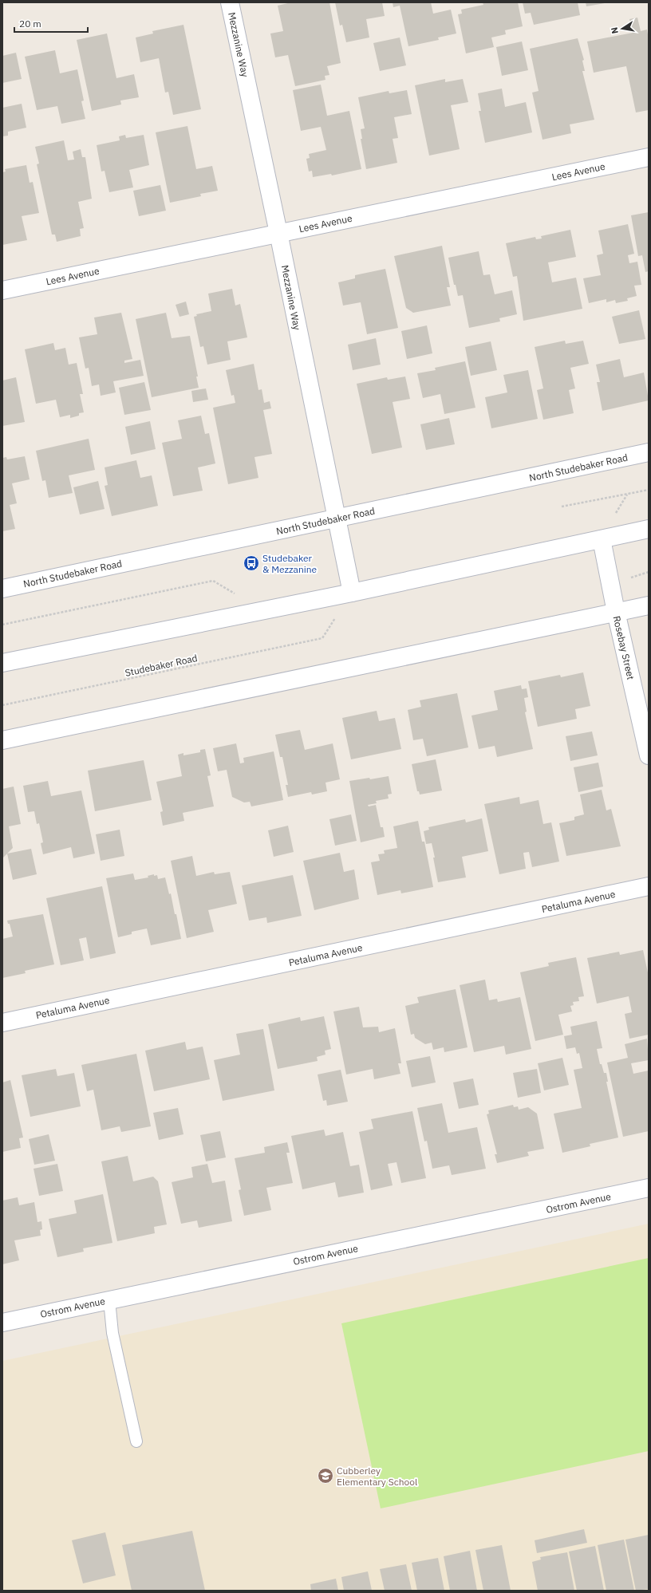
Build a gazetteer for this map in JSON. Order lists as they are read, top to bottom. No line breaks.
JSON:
{"streets":{"street":["Mezzanine Way","Lees Avenue","North Studebaker Road","Rosebay Street","Petaluma Avenue","Ostrom Avenue"],"path":["Studebaker Road"]},"crossings":[["Mezzanine Way","Lees Avenue"],["Mezzanine Way","North Studebaker Road"]],"places":{"bus stop":["Studebaker & Mezzanine"],"school or university":["Cubberley Elementary School"]},"scale_bar":"20 m","north":"left"}
